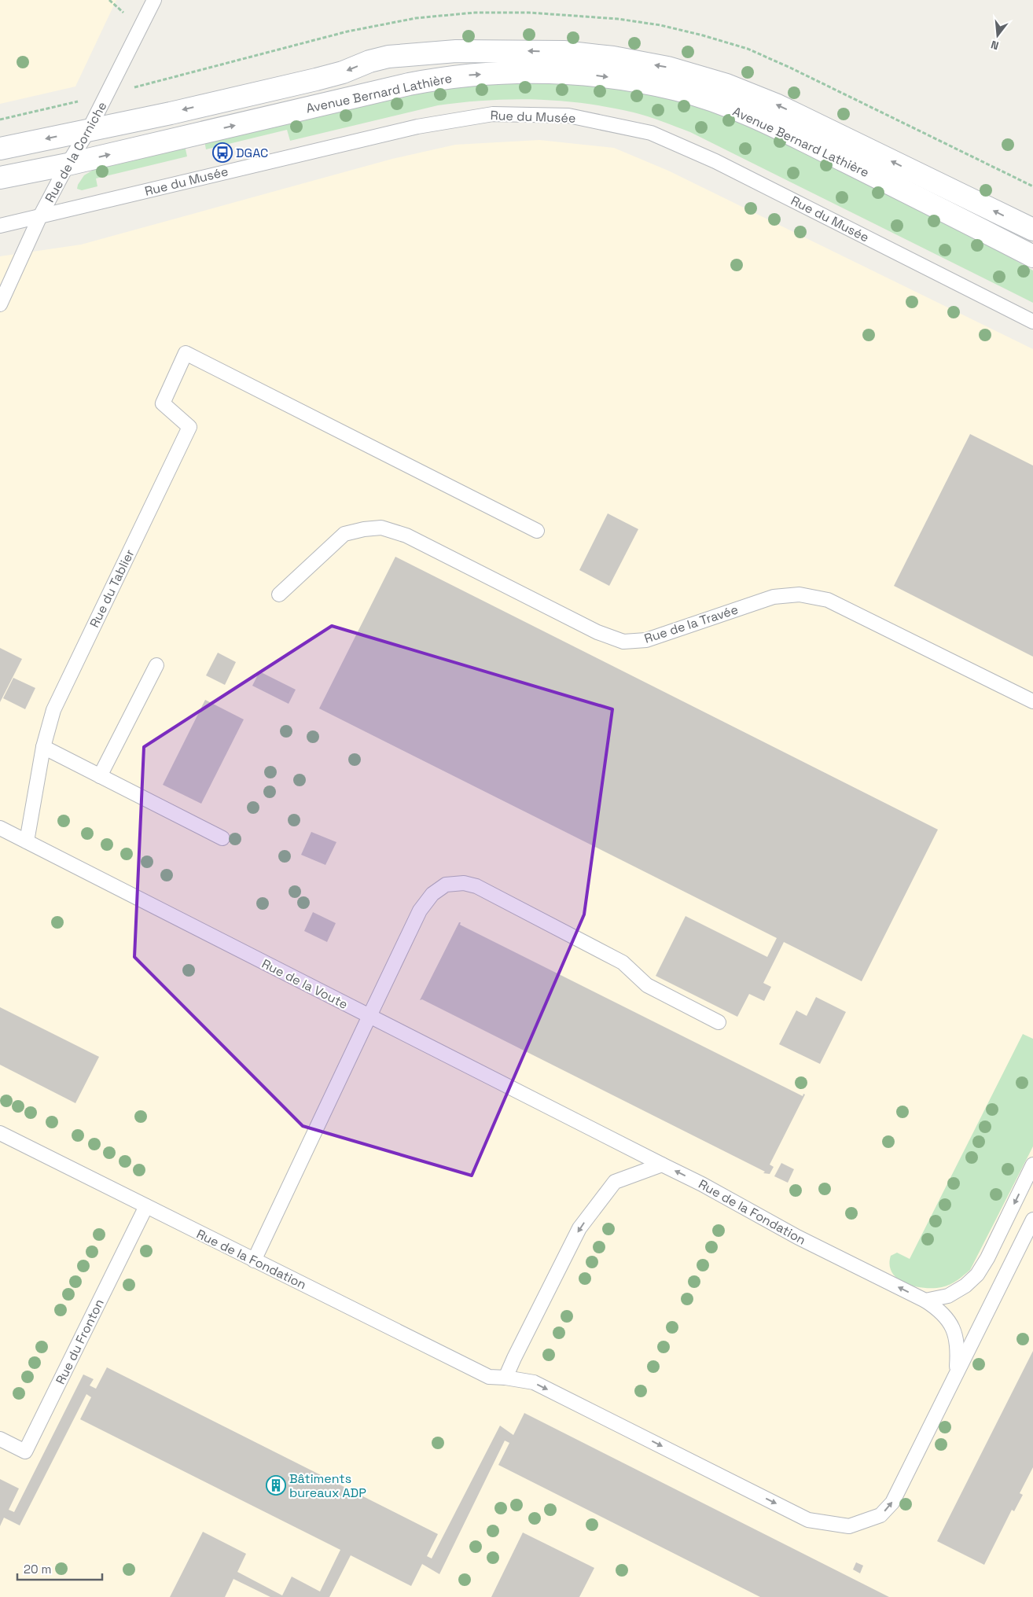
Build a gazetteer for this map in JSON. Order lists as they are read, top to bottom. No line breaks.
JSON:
{"streets":{"main road":["Avenue Bernard Lathière"],"lane":["Rue du Musée","Rue de la Corniche","Rue du Tablier","Rue de la Travée","Rue de la Voute","Rue de la Fondation","Rue du Fronton"]},"crossings":[["Avenue Bernard Lathière","Rue de la Corniche"],["Rue du Musée","Rue de la Corniche"],["Rue du Tablier","Rue de la Voute"],["Rue de la Voute","Rue de la Fondation"],["Rue de la Fondation","Rue du Fronton"]],"places":{"bus stop":["DGAC"],"building":["Bâtiments bureaux ADP"]},"scale_bar":"20 m","north":"bottom"}
